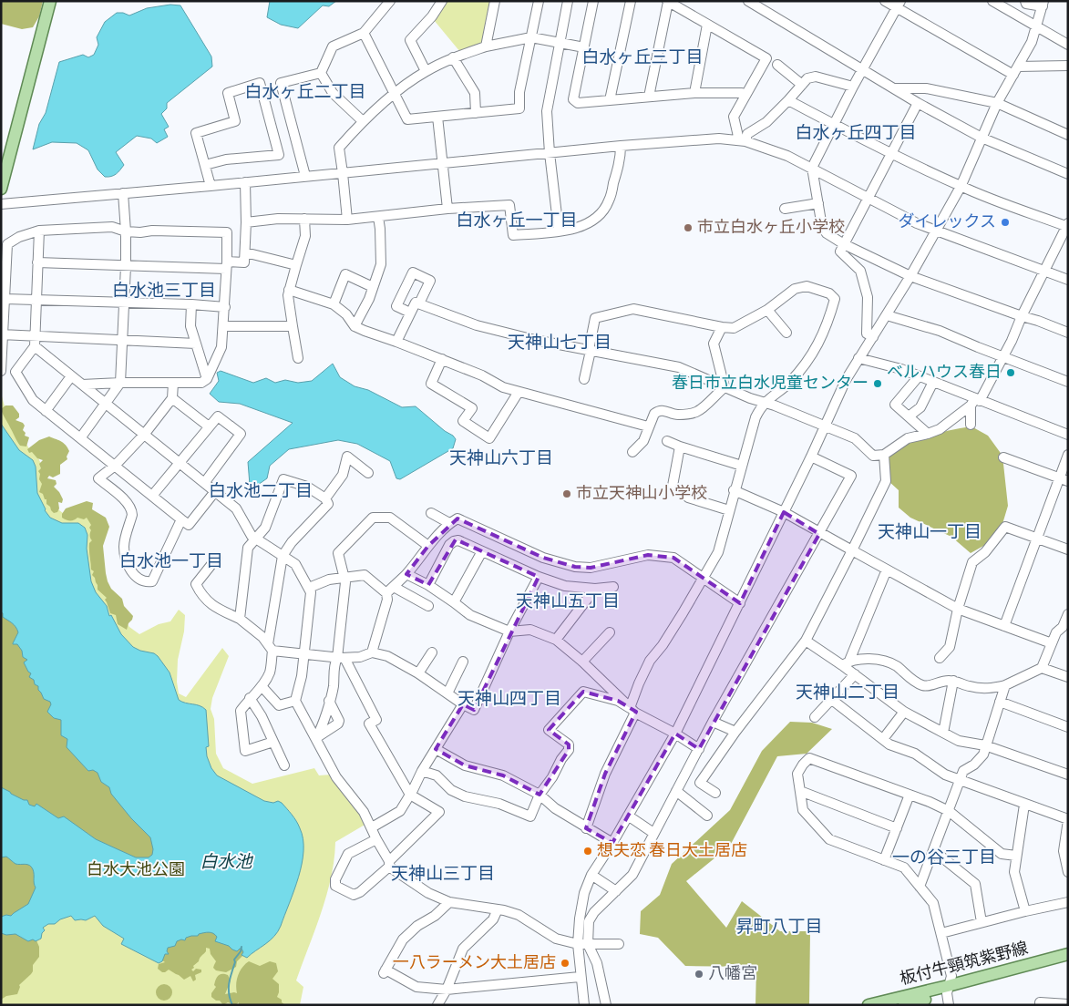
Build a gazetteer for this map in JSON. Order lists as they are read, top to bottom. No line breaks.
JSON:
{"streets":{"main road":["板付牛頸筑紫野線"]},"districts":["白水ヶ丘三丁目","白水ヶ丘二丁目","白水ヶ丘四丁目","白水ヶ丘一丁目","白水池三丁目","天神山七丁目","天神山六丁目","白水池二丁目","天神山一丁目","白水池一丁目","天神山五丁目","天神山二丁目","天神山四丁目","一の谷三丁目","天神山三丁目","昇町八丁目"],"water":["白水池"],"parks":["白水大池公園"],"places":["ダイレックス","市立白水ヶ丘小学校","ベルハウス春日","春日市立白水児童センター","市立天神山小学校","想夫恋 春日大土居店","一八ラーメン大土居店","八幡宮"]}
